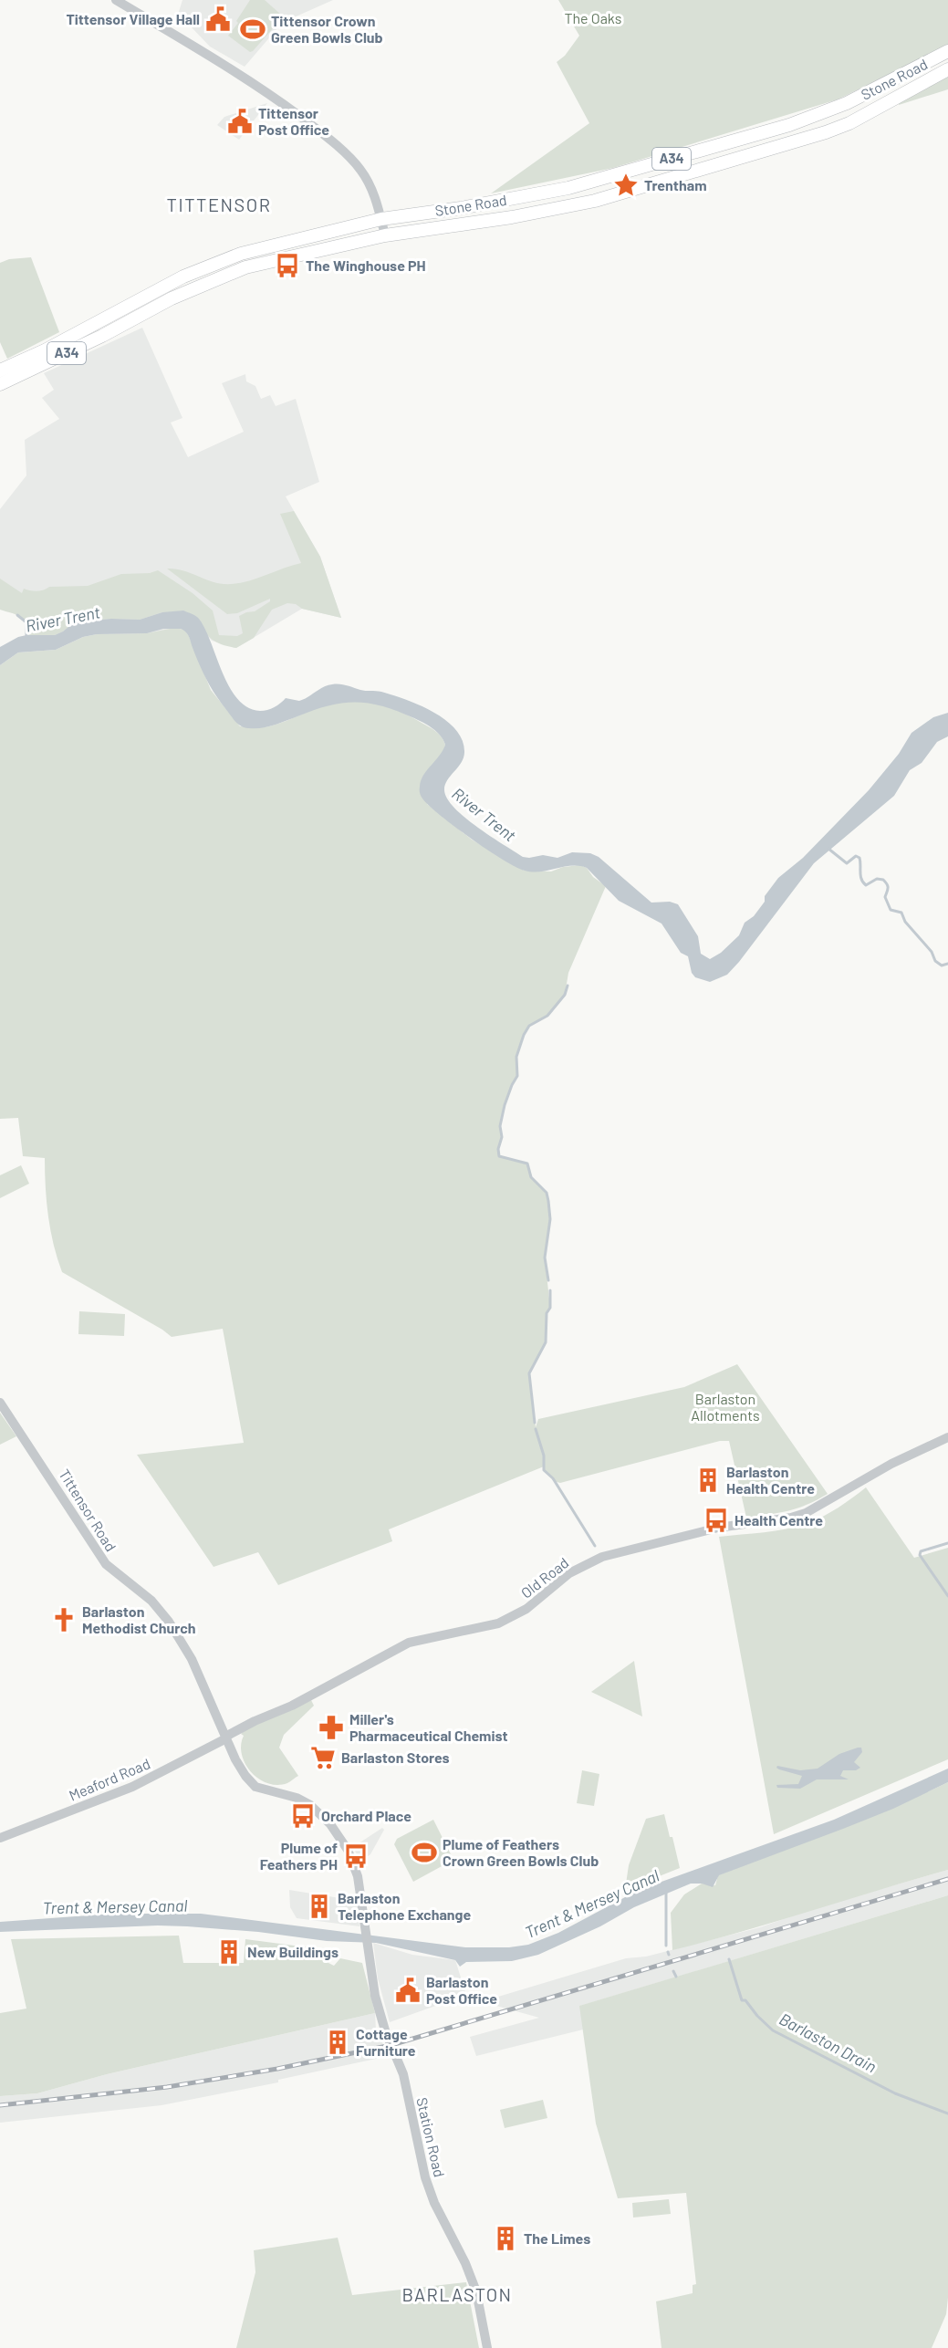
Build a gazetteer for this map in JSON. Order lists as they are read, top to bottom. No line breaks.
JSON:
{"streets":{"highway":["Stone Road","A34"],"street":["Tittensor Road","Old Road","Meaford Road","Station Road"]},"crossings":[["Tittensor Road","Old Road"],["Tittensor Road","Meaford Road"],["Tittensor Road","Station Road"],["Old Road","Meaford Road"],["Old Road","Station Road"],["Meaford Road","Station Road"]],"districts":["TITTENSOR","BARLASTON"],"water":["River Trent","Trent & Mersey Canal","Barlaston Drain"],"parks":["The Oaks","Barlaston Allotments"],"places":{"public building":["Tittensor Village Hall","Tittensor Post Office","Barlaston Post Office"],"sports":["Tittensor Crown Green Bowls Club","Plume of Feathers Crown Green Bowls Club"],"place":["Trentham"],"bus stop":["The Winghouse PH","Health Centre","Orchard Place","Plume of Feathers PH"],"building":["Barlaston Health Centre","Barlaston Telephone Exchange","New Buildings","Cottage Furniture","The Limes"],"church":["Barlaston Methodist Church"],"pharmacy":["Miller's Pharmaceutical Chemist"],"supermarket":["Barlaston Stores"]}}
